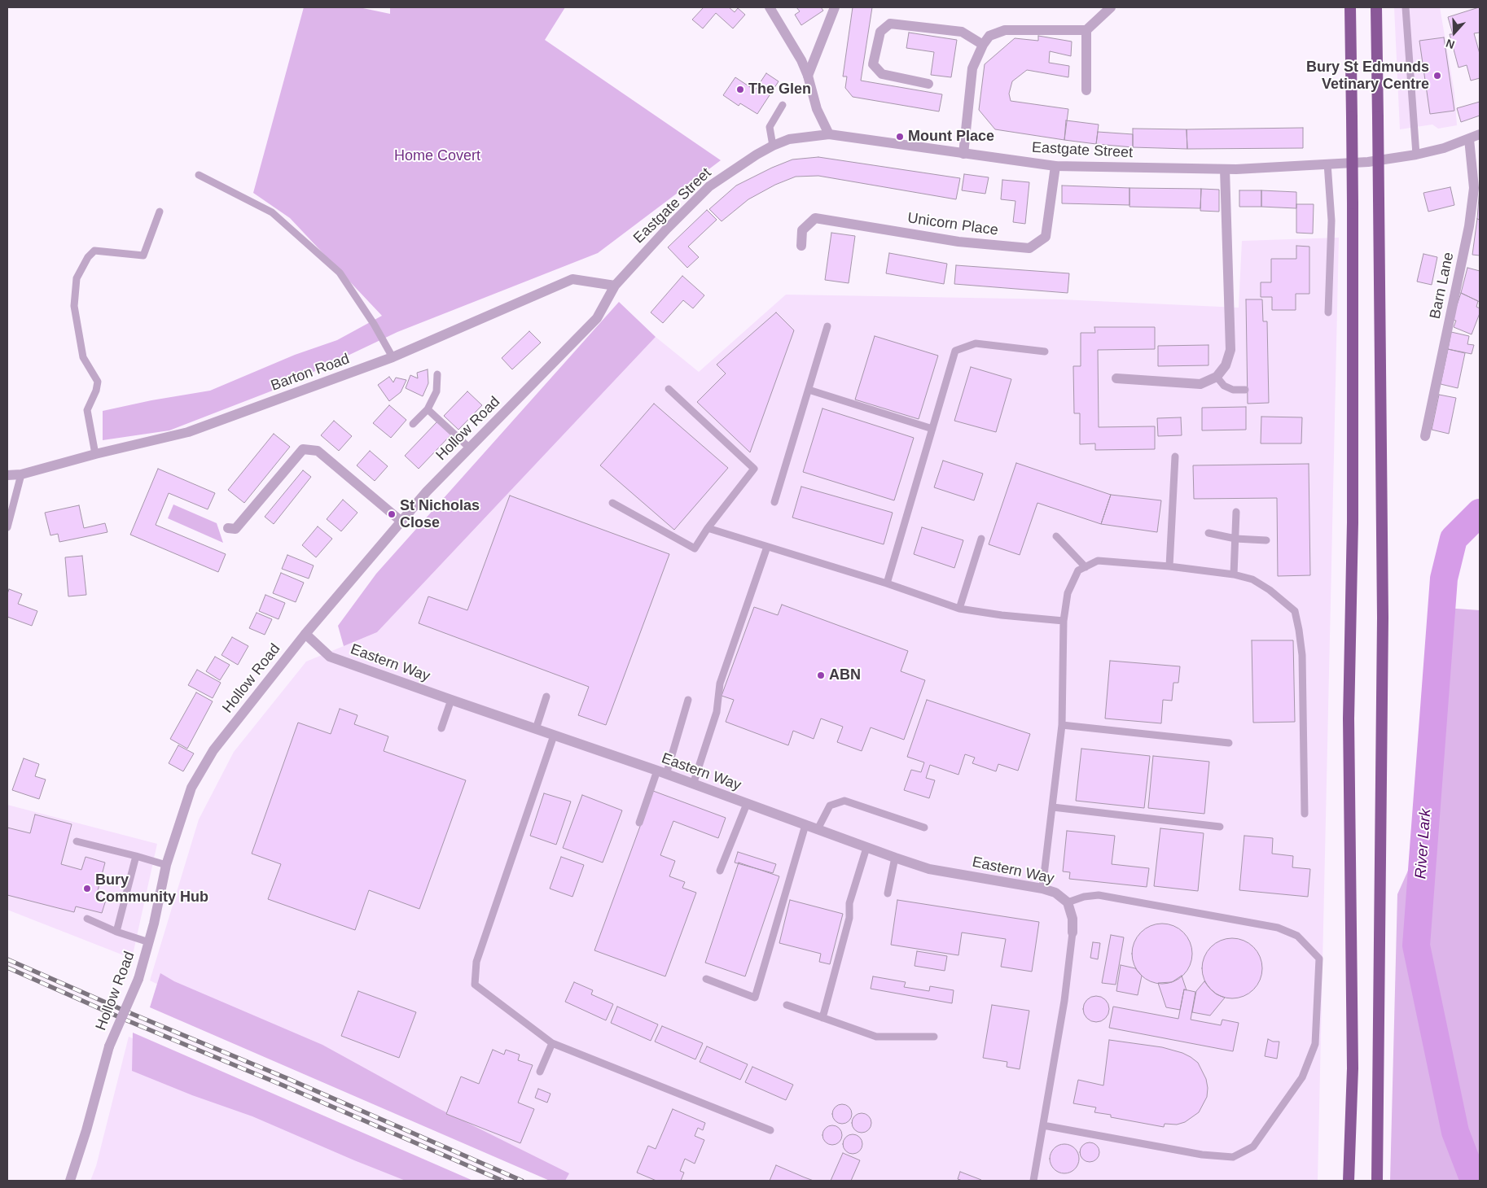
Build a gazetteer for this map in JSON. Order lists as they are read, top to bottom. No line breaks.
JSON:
{"streets":{"street":["Eastgate Street","Unicorn Place","Barn Lane","Barton Road","Hollow Road","Eastern Way"]},"crossings":[["Eastgate Street","Unicorn Place"],["Eastgate Street","Barn Lane"],["Eastgate Street","Barton Road"],["Eastgate Street","Hollow Road"],["Barton Road","Hollow Road"],["Hollow Road","Eastern Way"]],"water":["River Lark"],"parks":["Home Covert"],"places":["Bury St Edmunds Vetinary Centre","The Glen","Mount Place","St Nicholas Close","ABN","Bury Community Hub"],"north":"bottom"}
